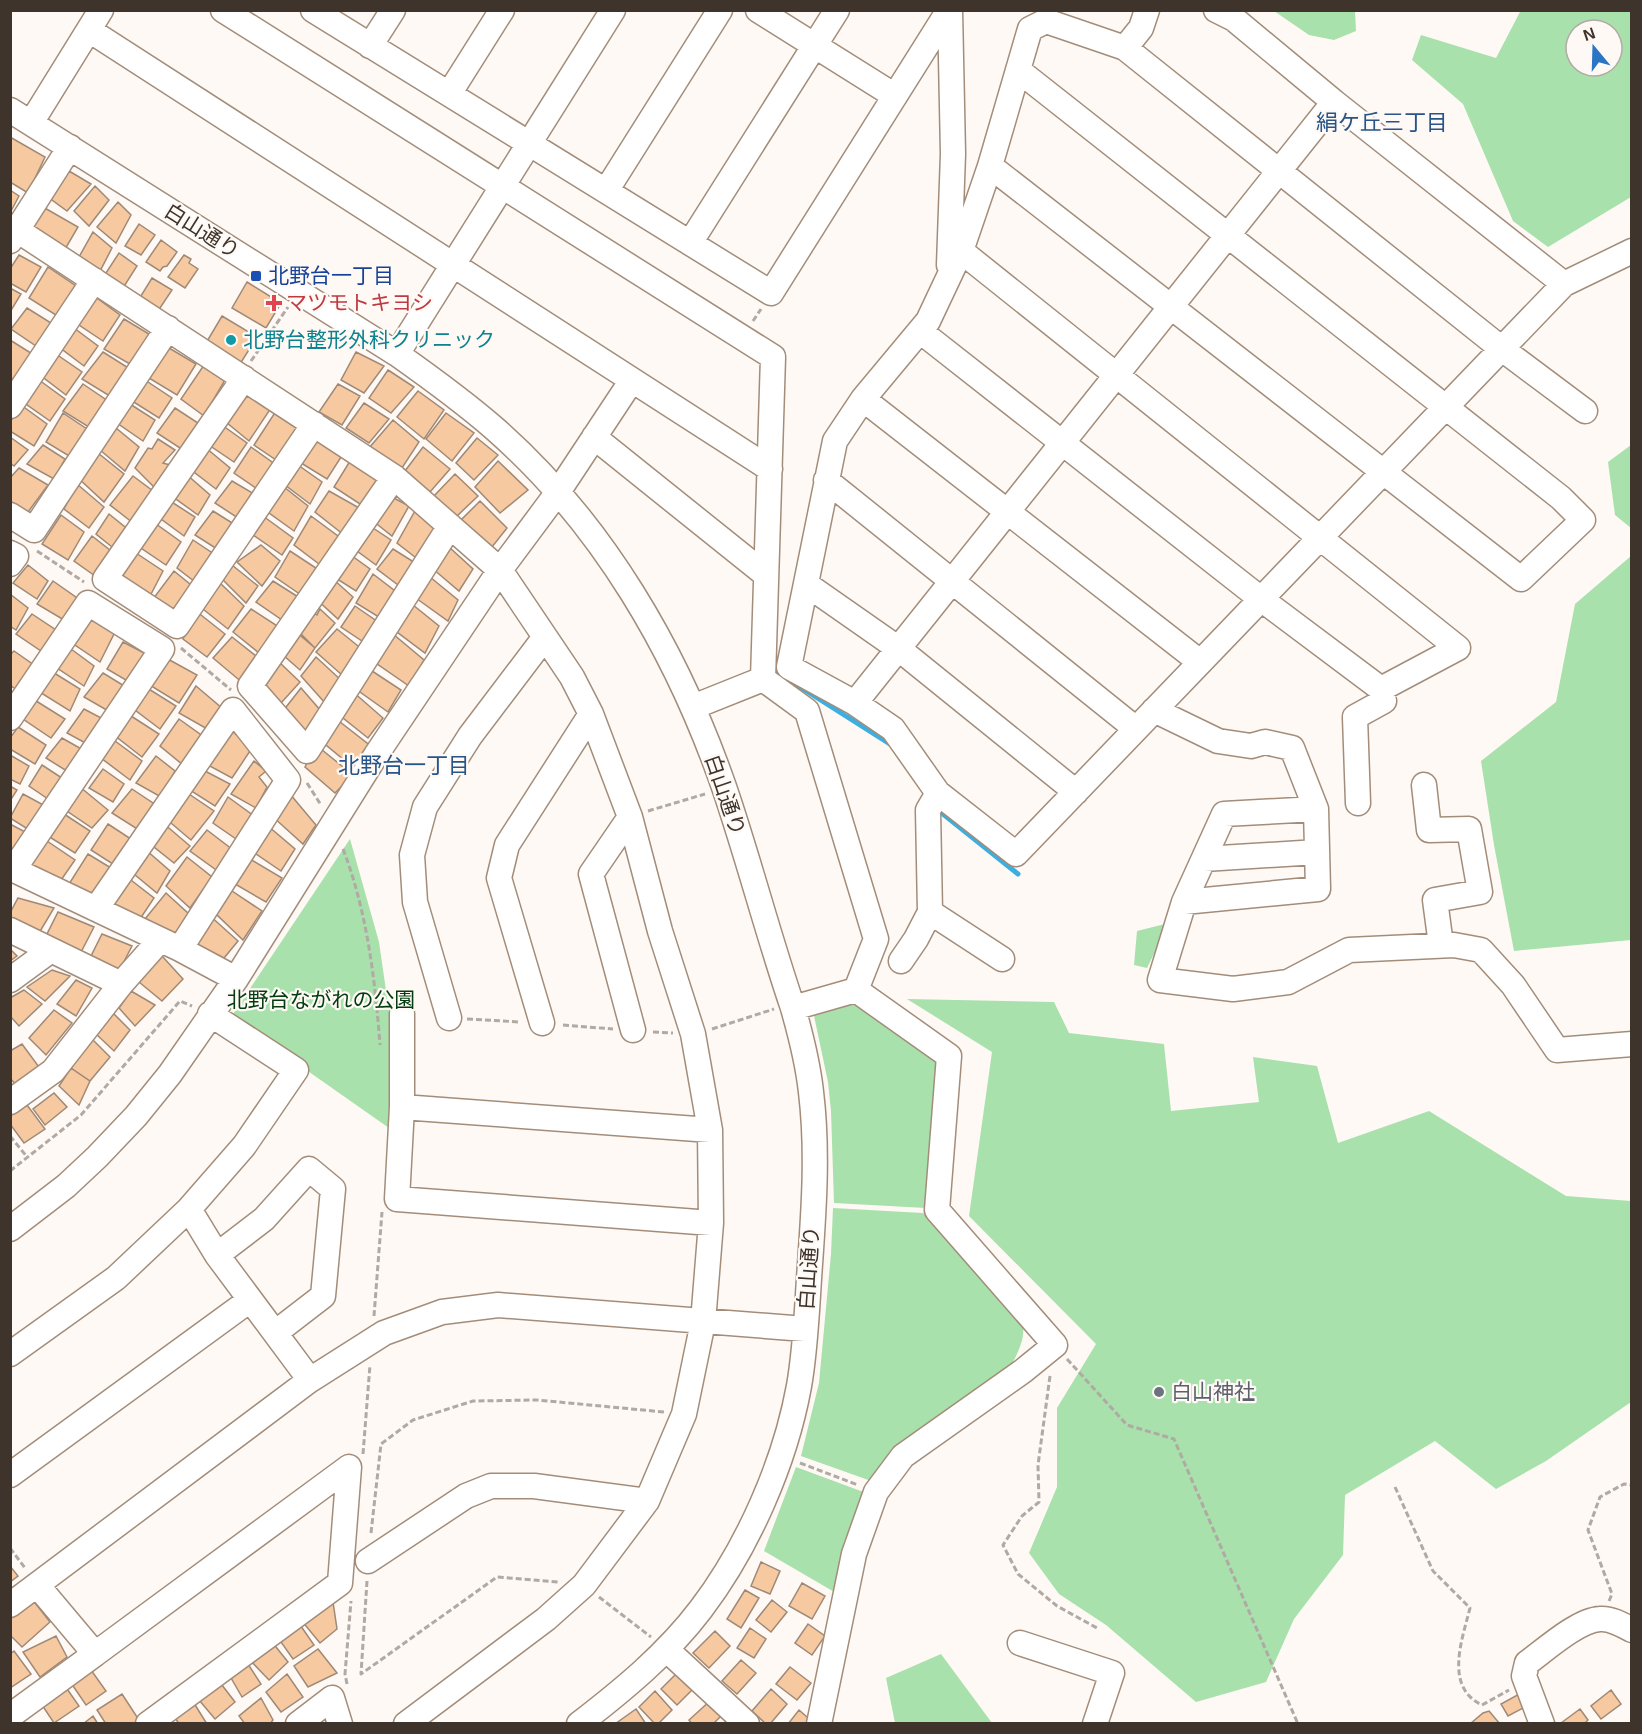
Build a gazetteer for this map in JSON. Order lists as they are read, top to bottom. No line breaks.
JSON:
{"streets":{"street":["白山通り"]},"districts":["絹ケ丘三丁目","北野台一丁目"],"parks":["北野台ながれの公園"],"places":{"transit":["北野台一丁目"],"health":["マツモトキヨシ"],"other":["北野台整形外科クリニック","白山神社"]},"north":"top"}
